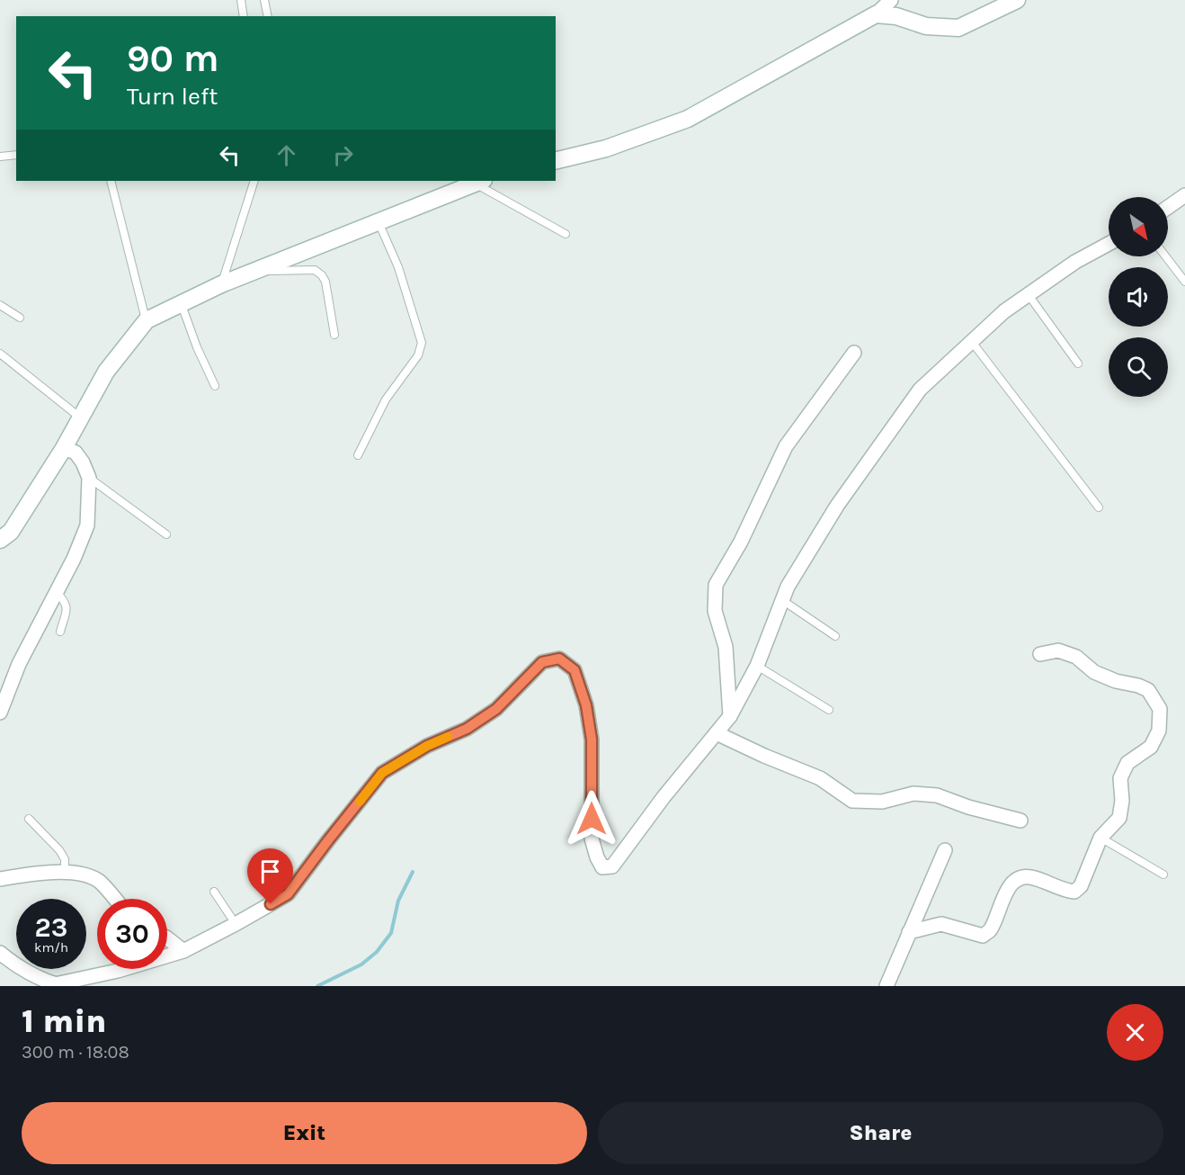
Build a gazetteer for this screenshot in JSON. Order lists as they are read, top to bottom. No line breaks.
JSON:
{"north":"bottom right","page":{"turn":["90 m","Turn left"],"speed":"23 km/h","limit":"30","heading":["1 min","300 m · 18:08"],"buttons":["Exit","Share"]}}
